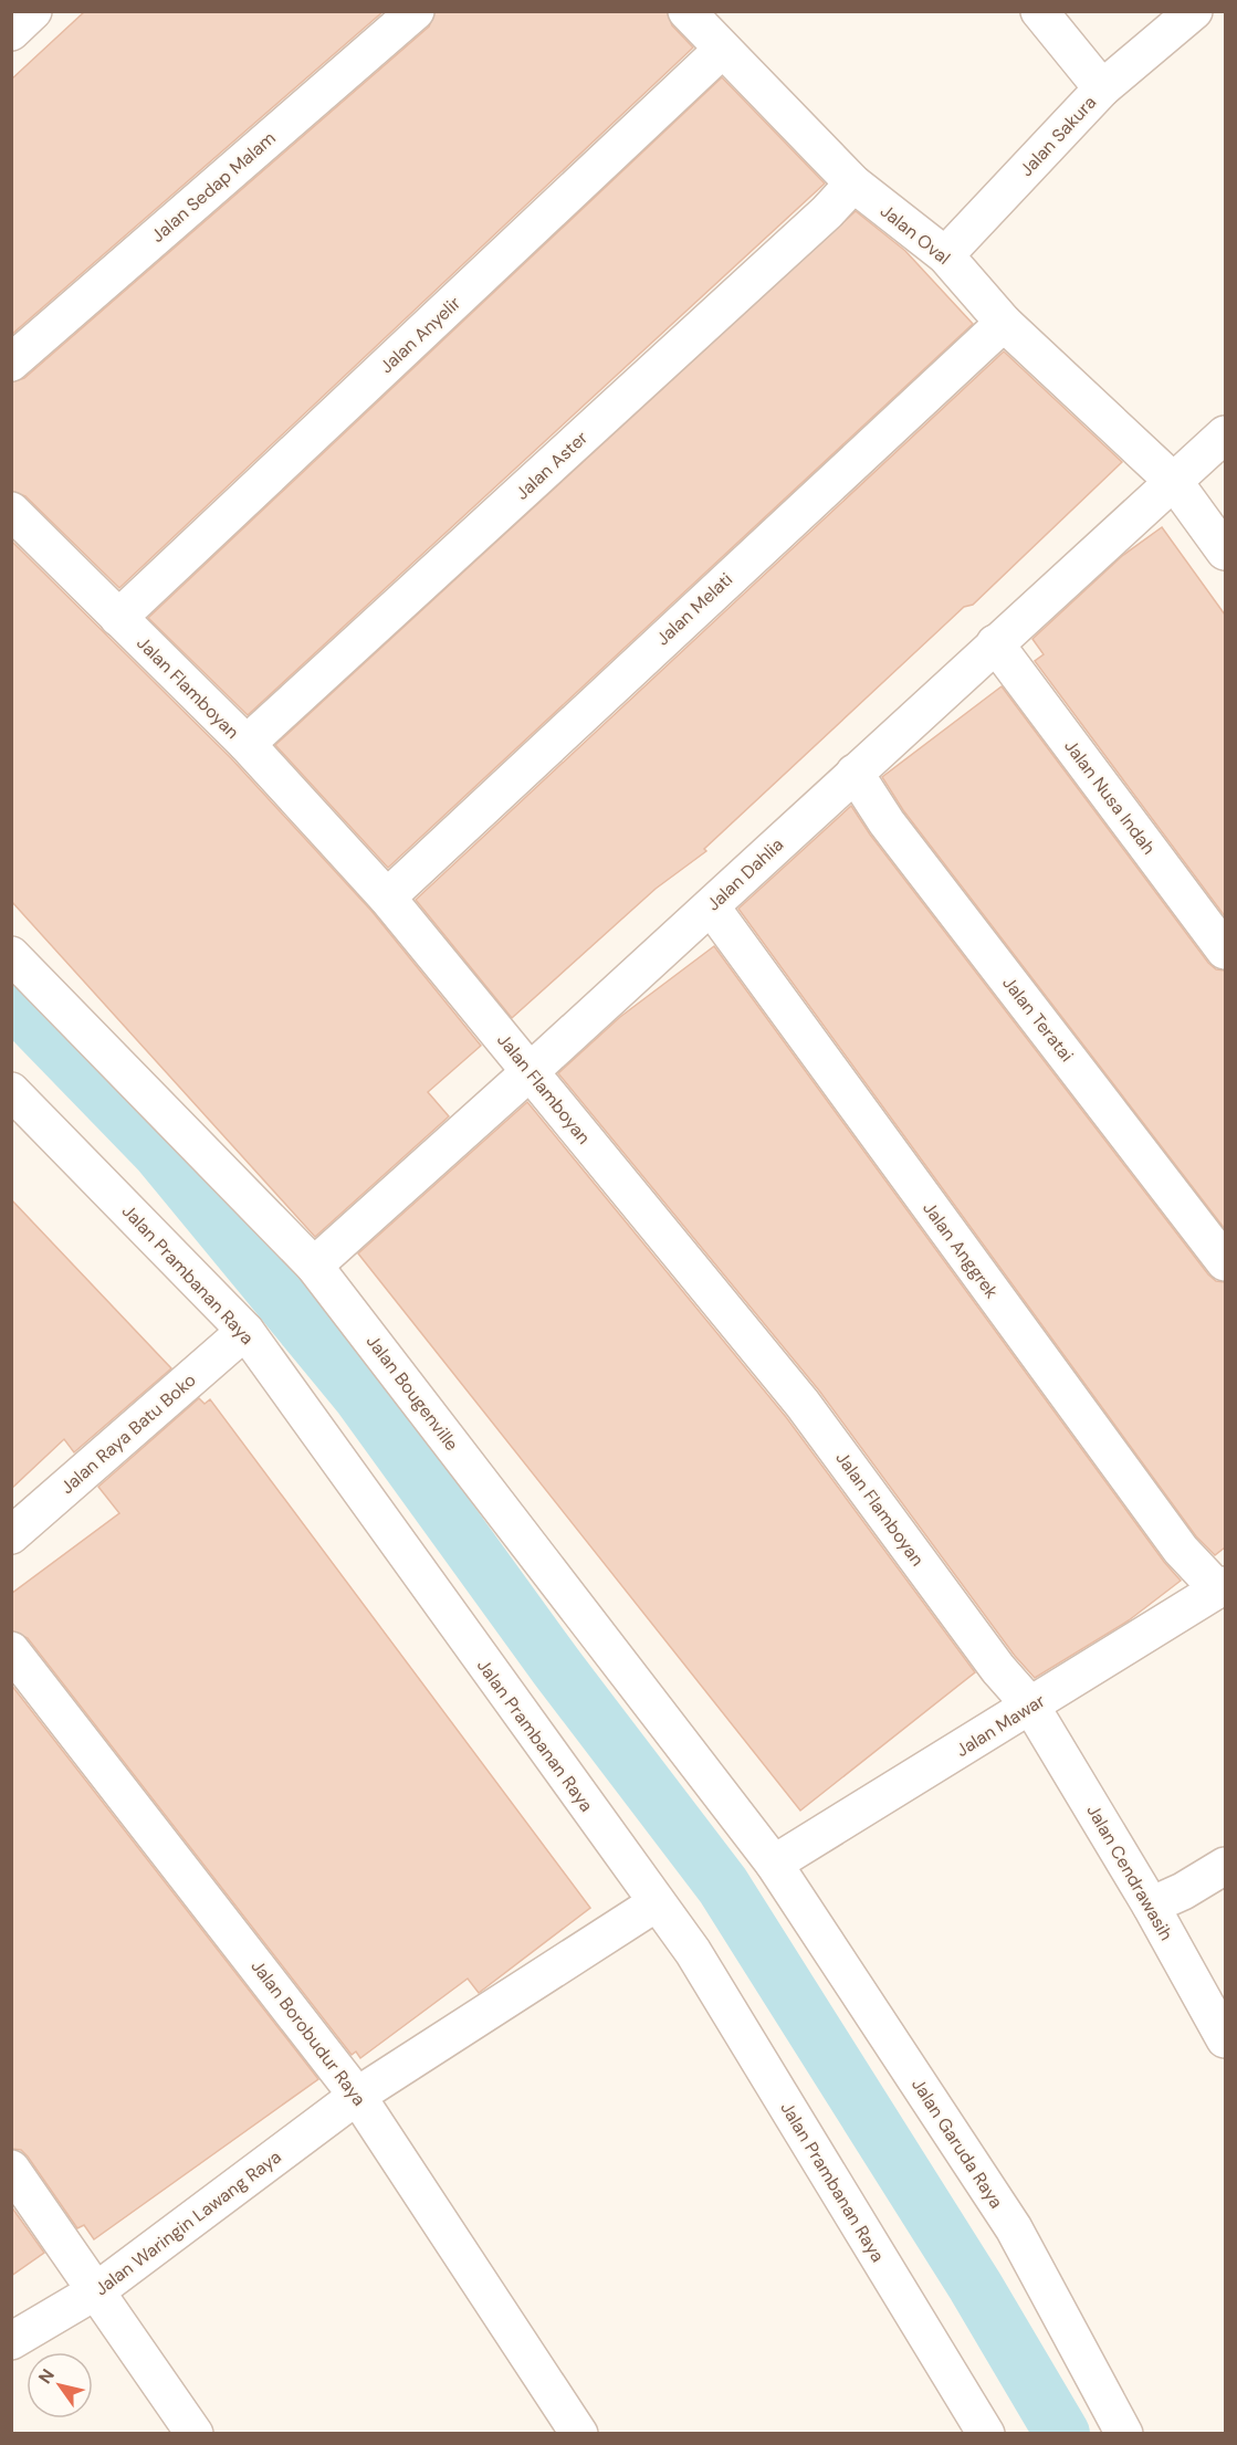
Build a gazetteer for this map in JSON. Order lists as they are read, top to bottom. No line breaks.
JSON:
{"streets":{"street":["Jalan Sakura","Jalan Sedap Malam","Jalan Oval","Jalan Anyelir","Jalan Aster","Jalan Melati","Jalan Flamboyan","Jalan Nusa Indah","Jalan Dahlia","Jalan Teratai","Jalan Anggrek","Jalan Prambanan Raya","Jalan Bougenville","Jalan Raya Batu Boko","Jalan Mawar","Jalan Cendrawasih","Jalan Borobudur Raya","Jalan Garuda Raya","Jalan Waringin Lawang Raya"]},"crossings":[["Jalan Sakura","Jalan Oval"],["Jalan Oval","Jalan Anyelir"],["Jalan Oval","Jalan Aster"],["Jalan Oval","Jalan Melati"],["Jalan Oval","Jalan Dahlia"],["Jalan Anyelir","Jalan Flamboyan"],["Jalan Aster","Jalan Flamboyan"],["Jalan Melati","Jalan Flamboyan"],["Jalan Flamboyan","Jalan Dahlia"],["Jalan Flamboyan","Jalan Mawar"],["Jalan Flamboyan","Jalan Cendrawasih"],["Jalan Nusa Indah","Jalan Dahlia"],["Jalan Dahlia","Jalan Teratai"],["Jalan Dahlia","Jalan Anggrek"],["Jalan Dahlia","Jalan Bougenville"],["Jalan Anggrek","Jalan Mawar"],["Jalan Prambanan Raya","Jalan Raya Batu Boko"],["Jalan Prambanan Raya","Jalan Waringin Lawang Raya"],["Jalan Bougenville","Jalan Mawar"],["Jalan Bougenville","Jalan Garuda Raya"],["Jalan Mawar","Jalan Cendrawasih"],["Jalan Mawar","Jalan Garuda Raya"],["Jalan Borobudur Raya","Jalan Waringin Lawang Raya"]],"north":"top left"}
